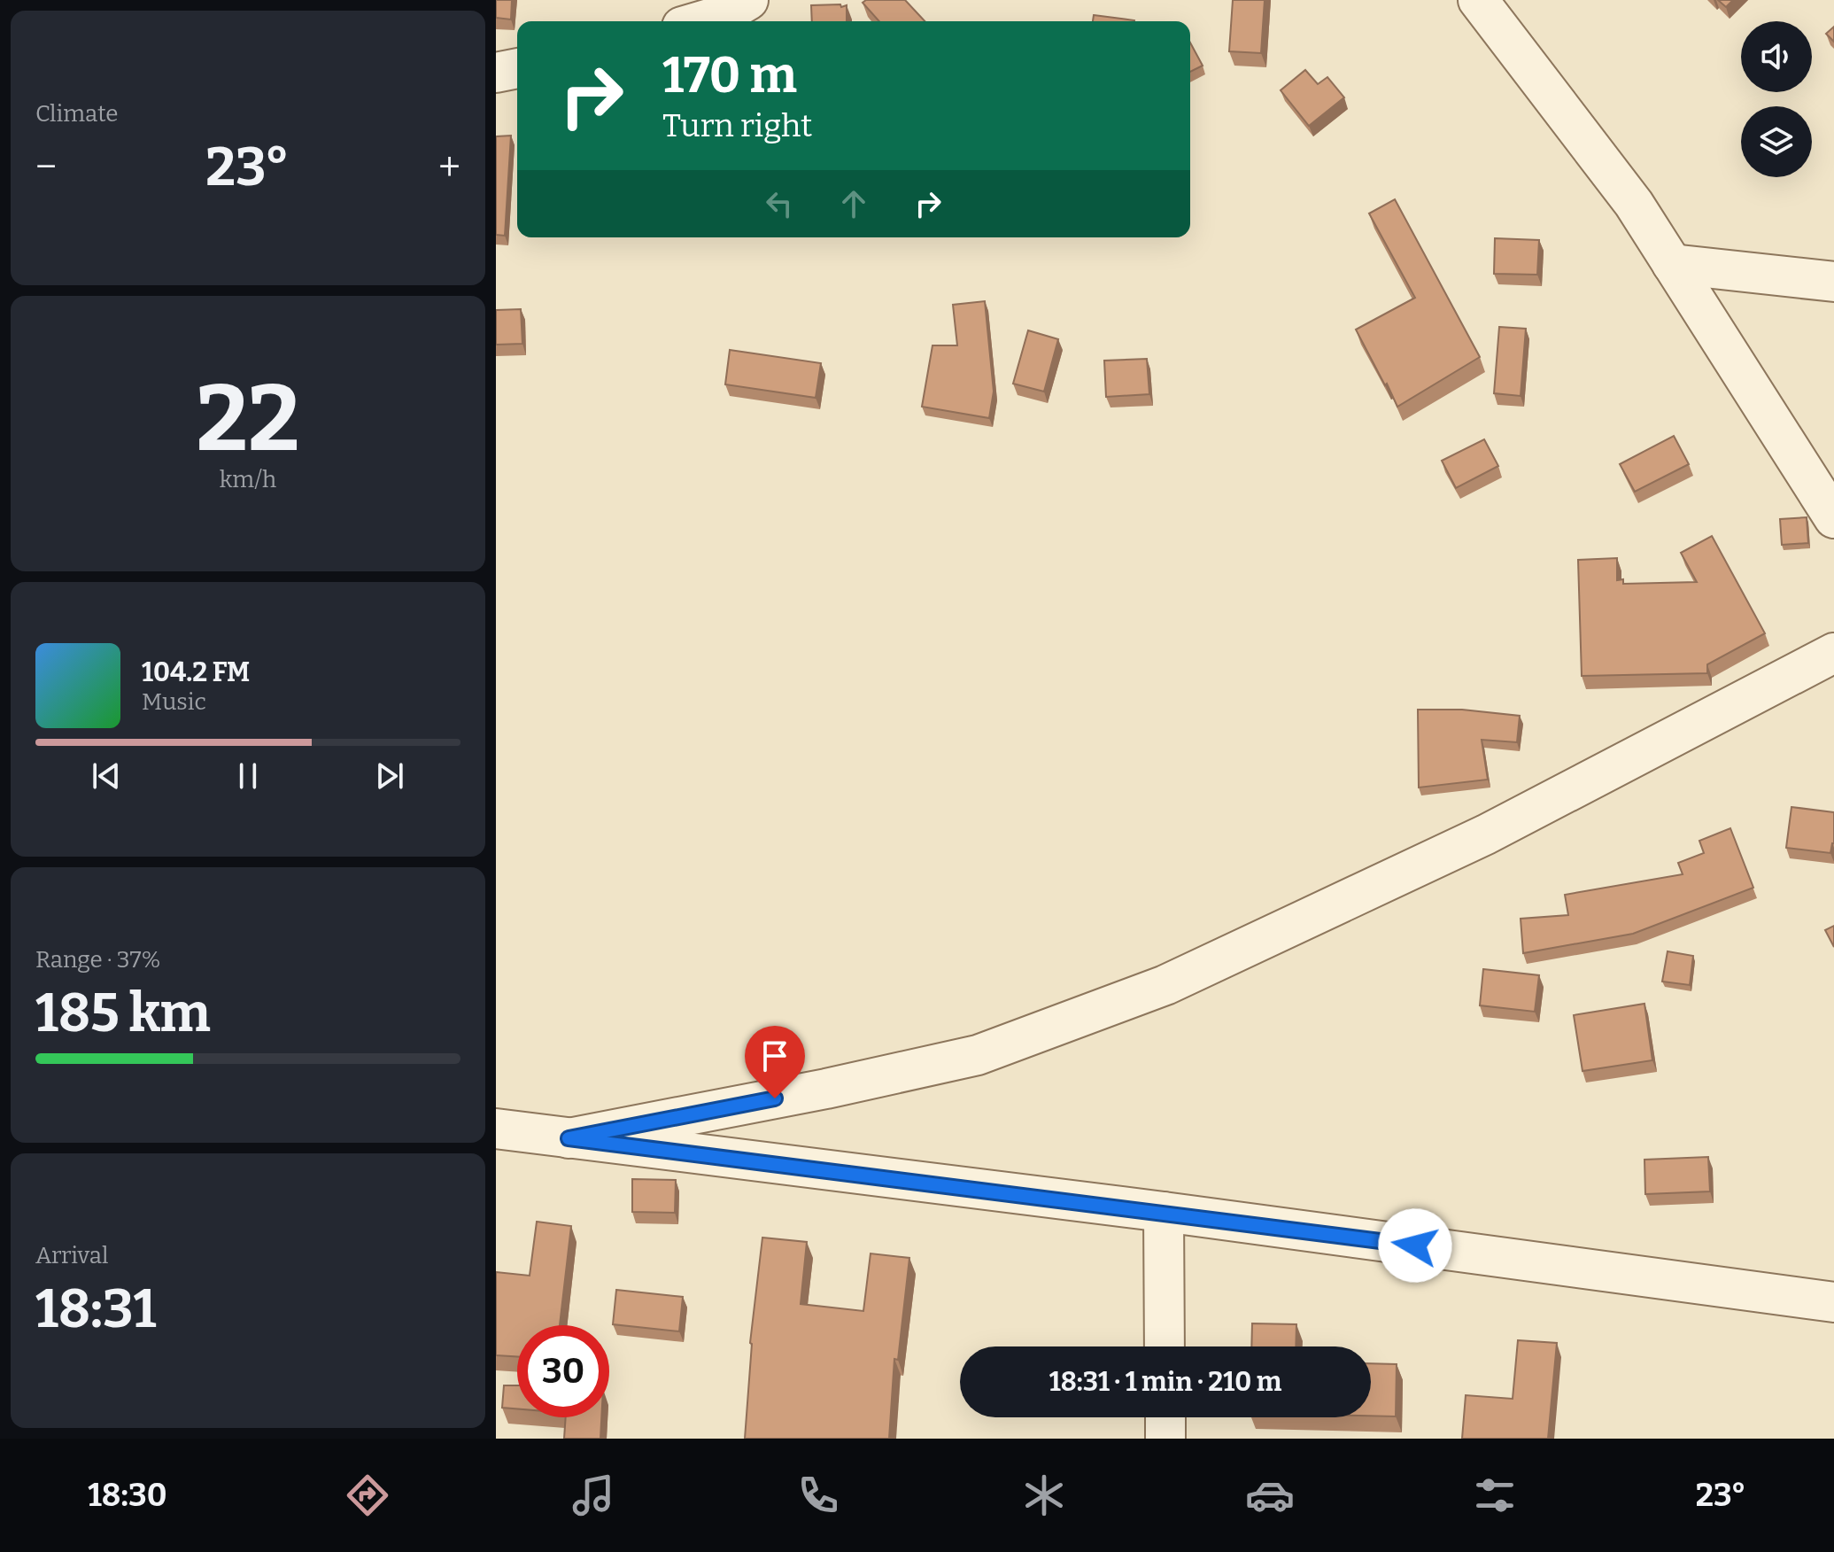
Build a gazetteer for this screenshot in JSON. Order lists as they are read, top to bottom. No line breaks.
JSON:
{"page":{"tile":["Climate",["22","km/h"],["Range · 37%","185 km"],["Arrival","18:31"]],"turn":["170 m","Turn right"],"heat":["−","23°","+"],"song":["104.2 FM","Music"],"limit":"30","trip":"18:31 · 1 min · 210 m","tabs":["18:30","23°"]}}
